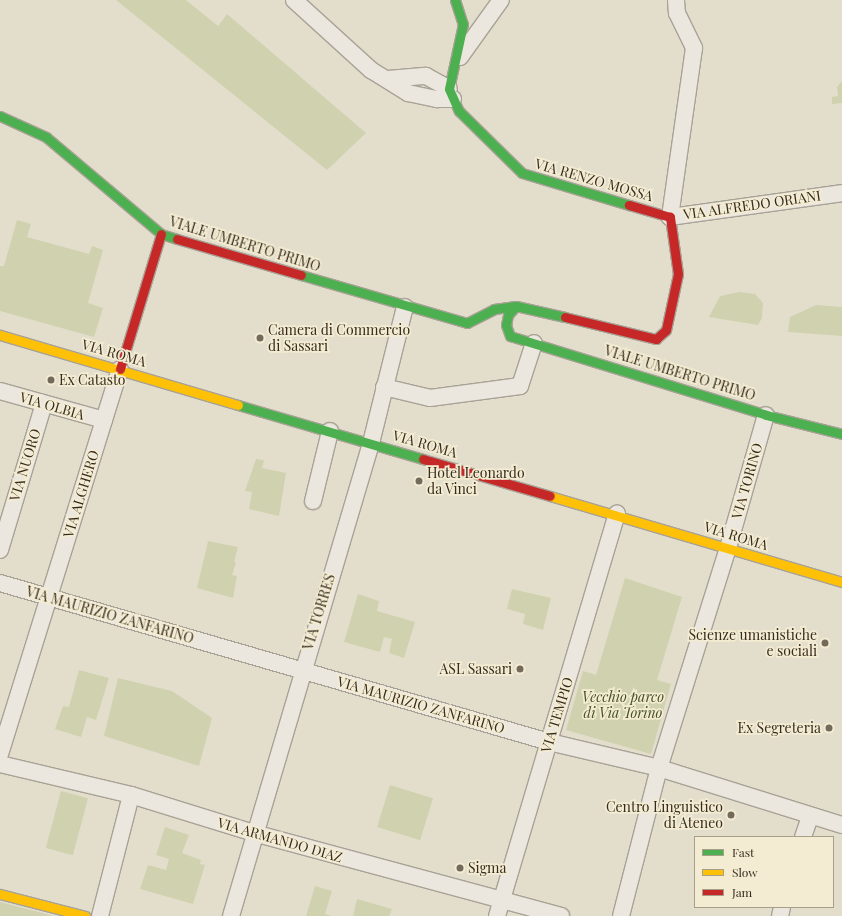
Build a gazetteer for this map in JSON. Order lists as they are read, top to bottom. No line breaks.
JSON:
{"streets":{"main road":["VIA RENZO MOSSA","VIA ALFREDO ORIANI","VIALE UMBERTO PRIMO","VIA ROMA","VIA ALGHERO"],"street":["VIA OLBIA","VIA NUORO","VIA TORINO","VIA TORRES","VIA MAURIZIO ZANFARINO","VIA TEMPIO","VIA ARMANDO DIAZ"]},"crossings":[["VIA RENZO MOSSA","VIA ALFREDO ORIANI"],["VIA ALFREDO ORIANI","VIALE UMBERTO PRIMO"],["VIALE UMBERTO PRIMO","VIA TORINO"],["VIALE UMBERTO PRIMO","VIA ALGHERO"],["VIALE UMBERTO PRIMO","VIA TORRES"],["VIA ROMA","VIA TORINO"],["VIA ROMA","VIA ALGHERO"],["VIA ROMA","VIA TORRES"],["VIA ROMA","VIA TEMPIO"],["VIA OLBIA","VIA NUORO"],["VIA OLBIA","VIA ALGHERO"],["VIA TORINO","VIA MAURIZIO ZANFARINO"],["VIA ALGHERO","VIA MAURIZIO ZANFARINO"],["VIA TORRES","VIA MAURIZIO ZANFARINO"],["VIA TORRES","VIA ARMANDO DIAZ"],["VIA MAURIZIO ZANFARINO","VIA TEMPIO"],["VIA TEMPIO","VIA ARMANDO DIAZ"]],"parks":["Vecchio parco di Via Torino"],"places":["Camera di Commercio di Sassari","Ex Catasto","Hotel Leonardo da Vinci","Scienze umanistiche e sociali","ASL Sassari","Ex Segreteria","Centro Linguistico di Ateneo","Sigma"],"legend":["Fast","Slow","Jam"]}
